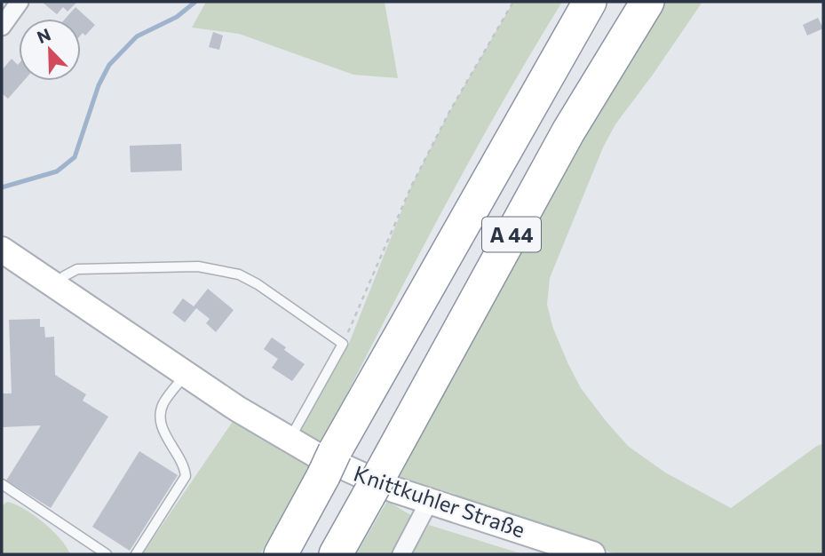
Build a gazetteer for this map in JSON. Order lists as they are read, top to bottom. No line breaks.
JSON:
{"streets":{"highway":["A 44"],"street":["Knittkuhler Straße"]},"north":"top left"}
